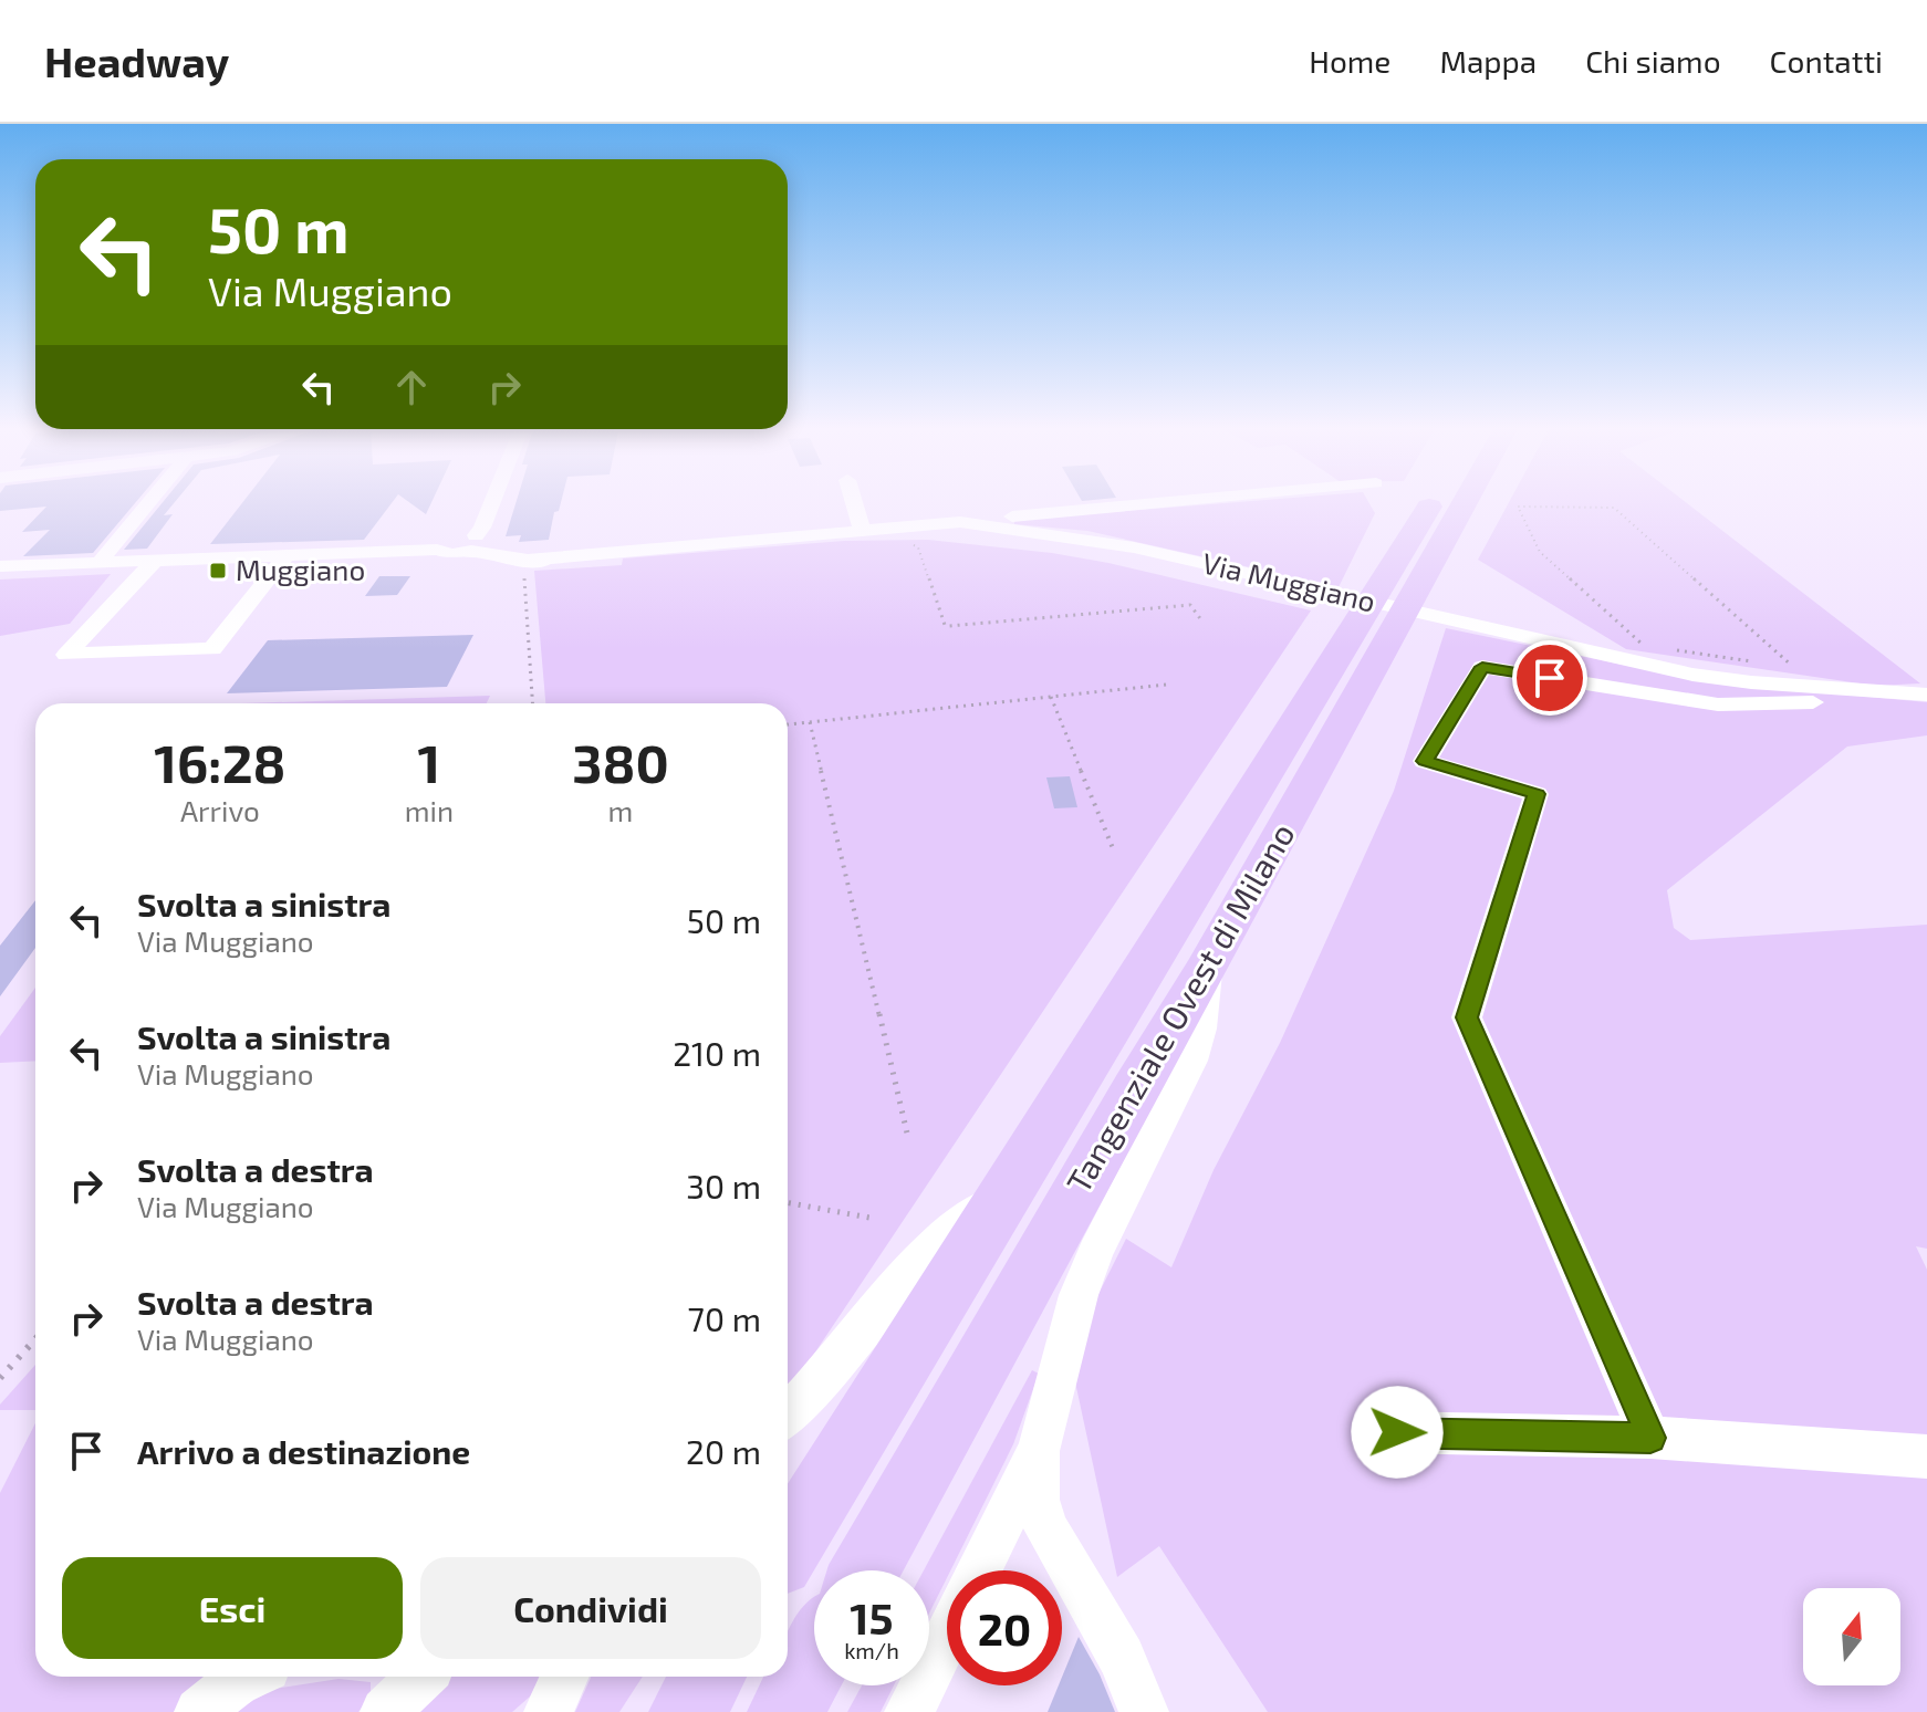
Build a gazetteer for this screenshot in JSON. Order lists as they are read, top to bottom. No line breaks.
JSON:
{"streets":{"highway":["Tangenziale Ovest di Milano"],"street":["Via Muggiano"]},"places":{"transit":["Muggiano"]},"north":"top","page":{"header":"Headway","nav":["Home","Mappa","Chi siamo","Contatti"],"turn":["50 m","Via Muggiano"],"eta":["16:28","Arrivo","1","min","380","m"],"list":[{"name":"Svolta a sinistra","note":"Via Muggiano","value":"50 m"},{"name":"Svolta a sinistra","note":"Via Muggiano","value":"210 m"},{"name":"Svolta a destra","note":"Via Muggiano","value":"30 m"},{"name":"Svolta a destra","note":"Via Muggiano","value":"70 m"},{"name":"Arrivo a destinazione","value":"20 m"}],"buttons":["Esci","Condividi"],"speed":"15 km/h","limit":"20"}}
